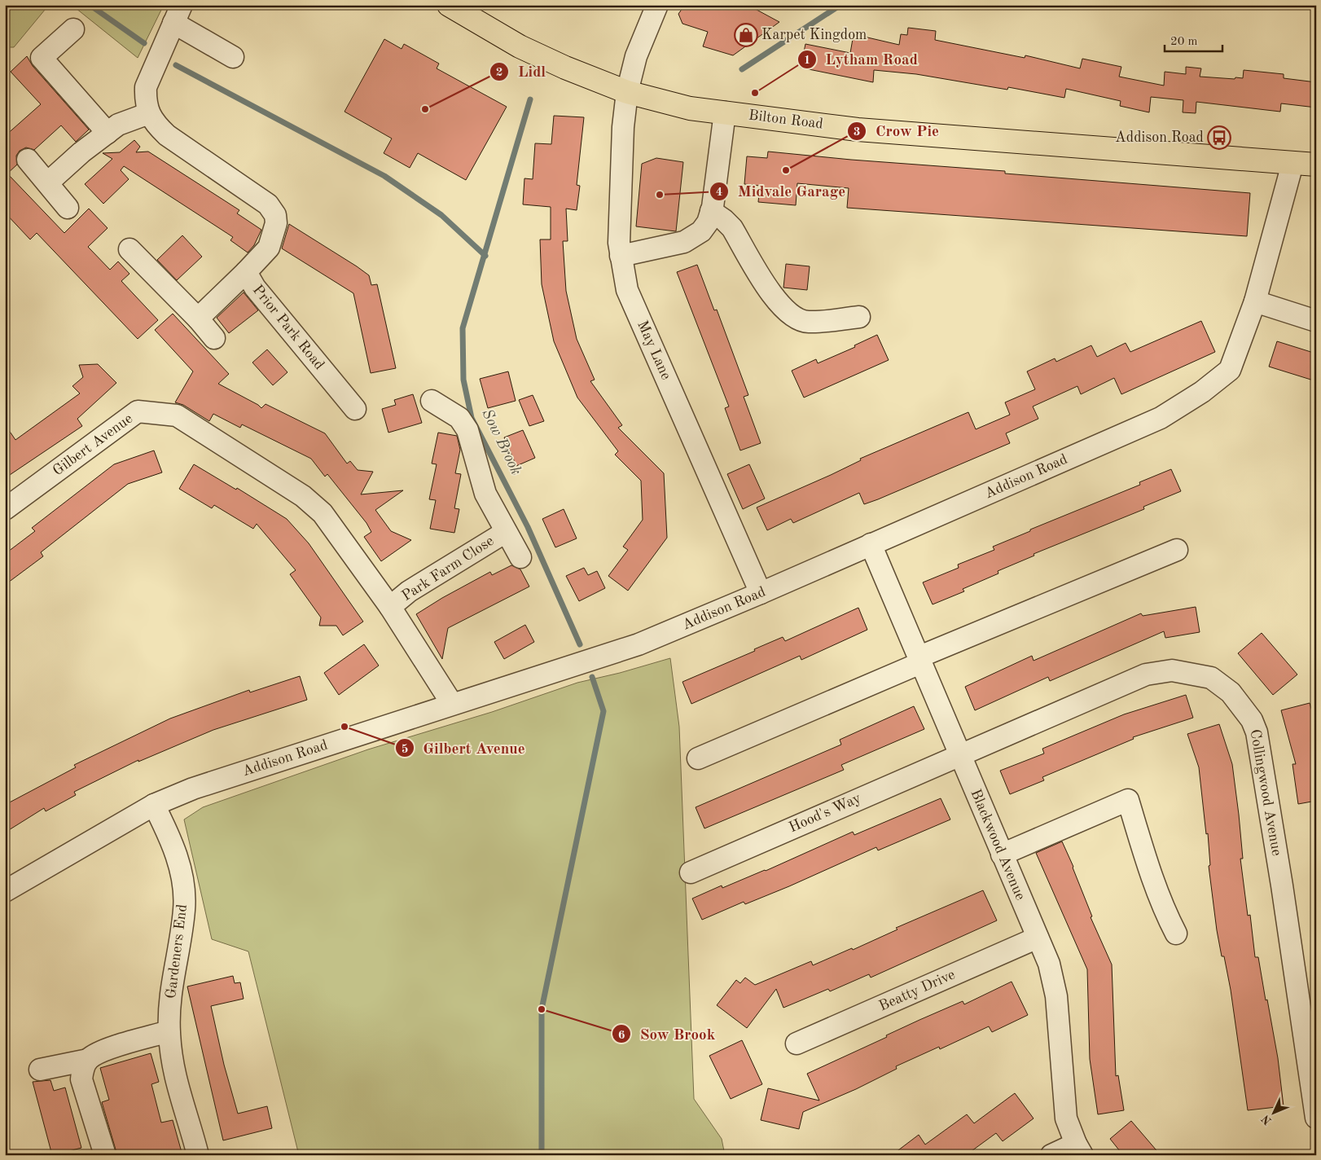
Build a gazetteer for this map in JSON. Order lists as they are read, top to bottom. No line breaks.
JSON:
{"streets":{"main road":["Bilton Road"],"street":["Prior Park Road","May Lane","Gilbert Avenue","Addison Road","Park Farm Close","Collingwood Avenue","Hood's Way","Blackwood Avenue","Gardeners End","Beatty Drive"]},"crossings":[["Bilton Road","May Lane"],["Bilton Road","Addison Road"],["May Lane","Addison Road"],["Gilbert Avenue","Addison Road"],["Gilbert Avenue","Park Farm Close"],["Addison Road","Blackwood Avenue"],["Addison Road","Gardeners End"],["Collingwood Avenue","Hood's Way"],["Collingwood Avenue","Blackwood Avenue"],["Hood's Way","Blackwood Avenue"],["Blackwood Avenue","Beatty Drive"]],"water":["Sow Brook"],"places":{"shop":["Karpet Kingdom"],"other":["Lytham Road","Lidl","Crow Pie","Midvale Garage","Gilbert Avenue","Sow Brook"],"bus stop":["Addison Road"]},"scale_bar":"20 m","north":"bottom left"}
